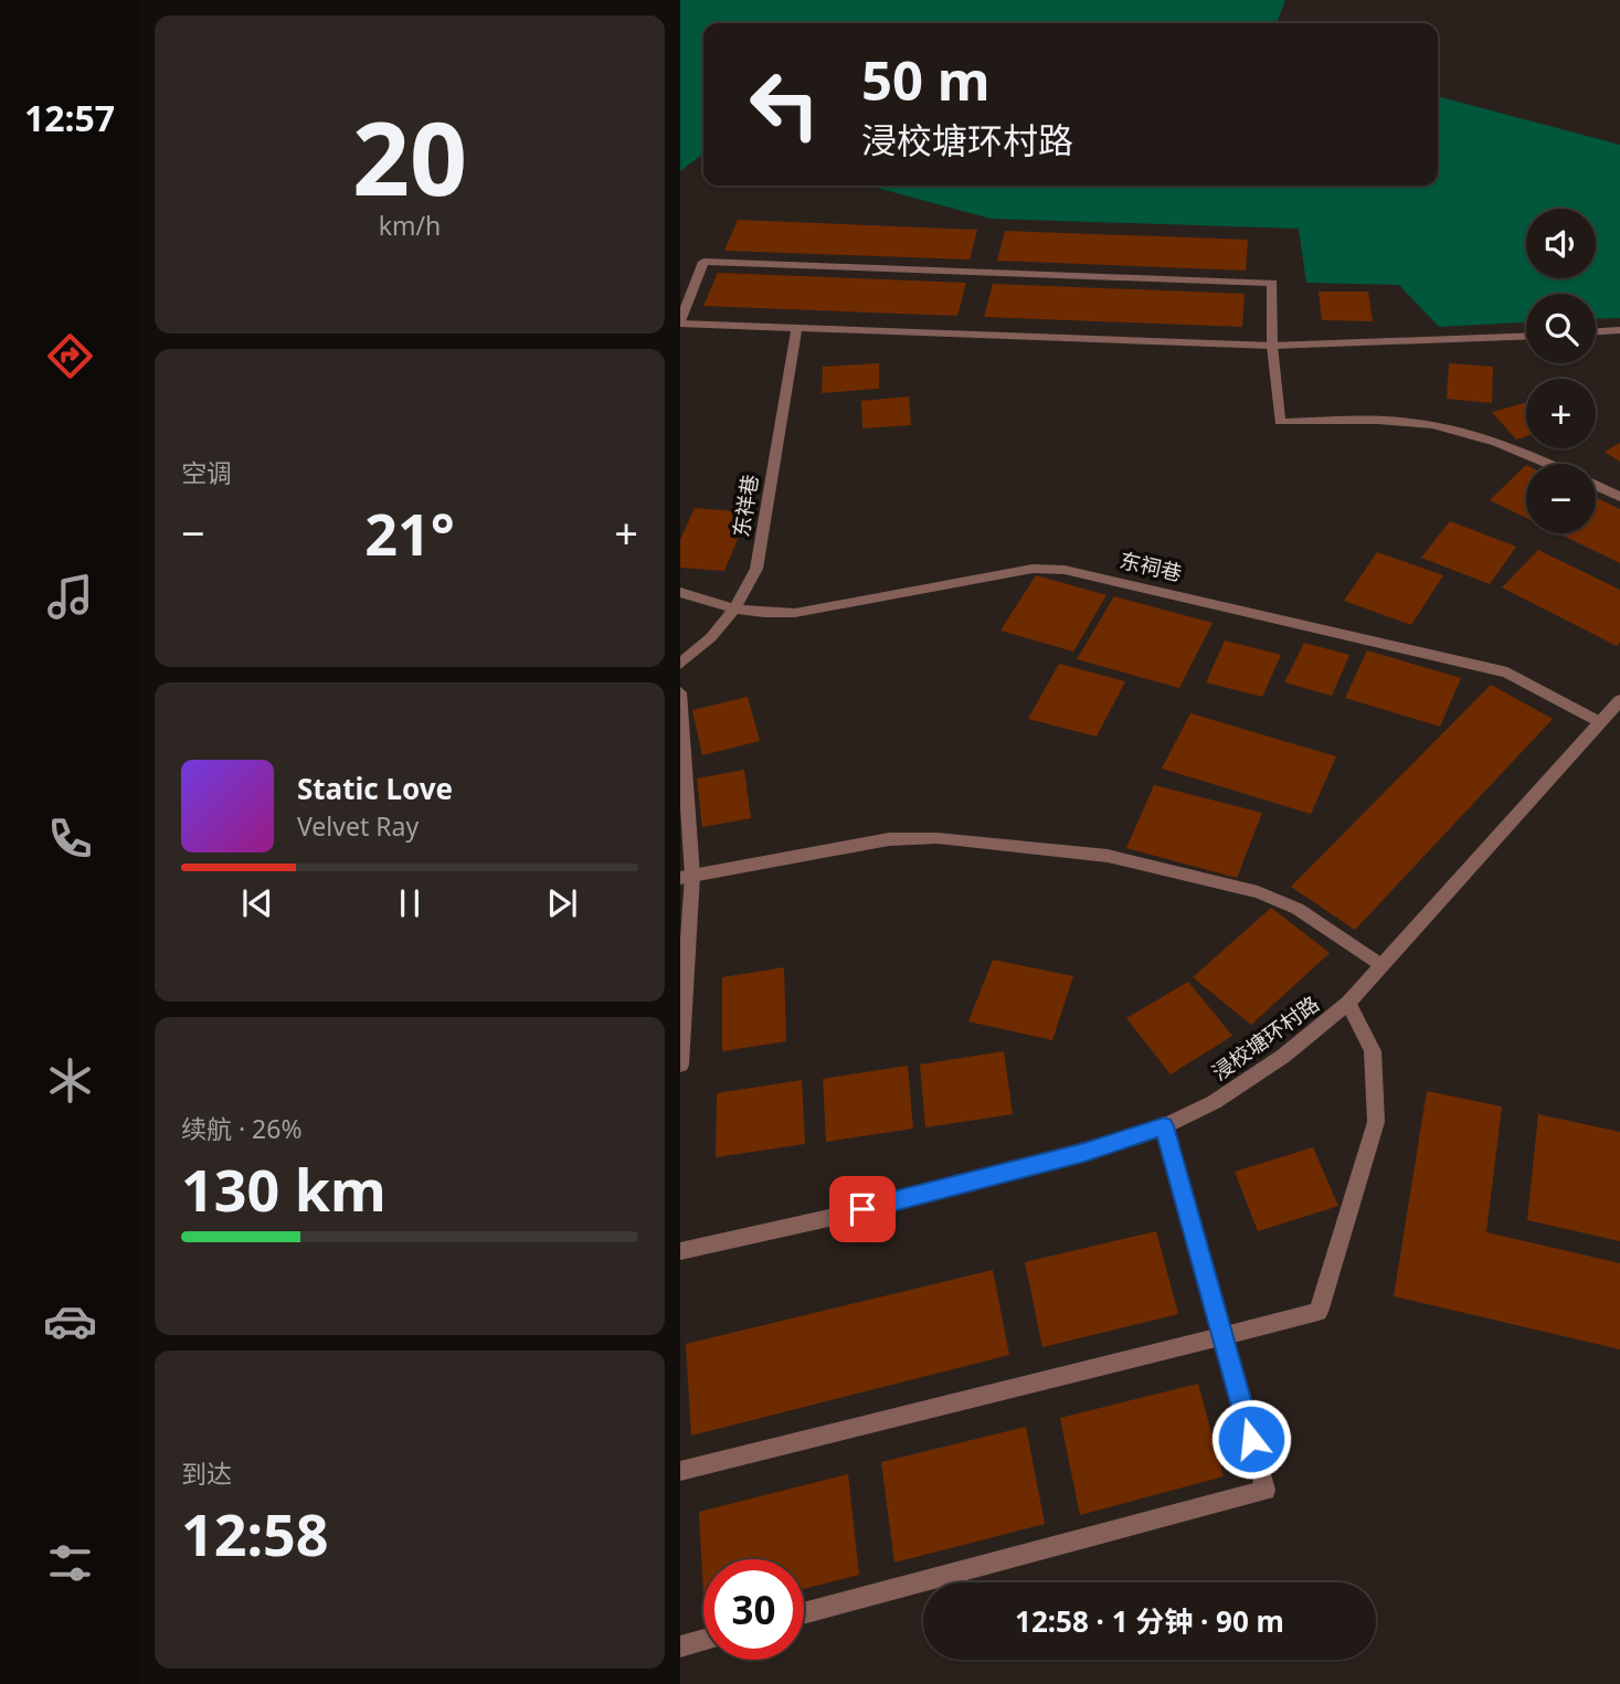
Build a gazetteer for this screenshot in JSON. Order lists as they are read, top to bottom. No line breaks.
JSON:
{"streets":{"street":["东祥巷","东祠巷","浸校塘环村路"]},"crossings":[["东祥巷","东祠巷"],["东祠巷","浸校塘环村路"]],"page":{"tabs":"12:57","tile":[["20","km/h"],"空调",["续航 · 26%","130 km"],["到达","12:58"]],"turn":["50 m","浸校塘环村路"],"map_buttons":["+","−"],"heat":["−","21°","+"],"song":["Static Love","Velvet Ray"],"limit":"30","trip":"12:58 · 1 分钟 · 90 m"}}
